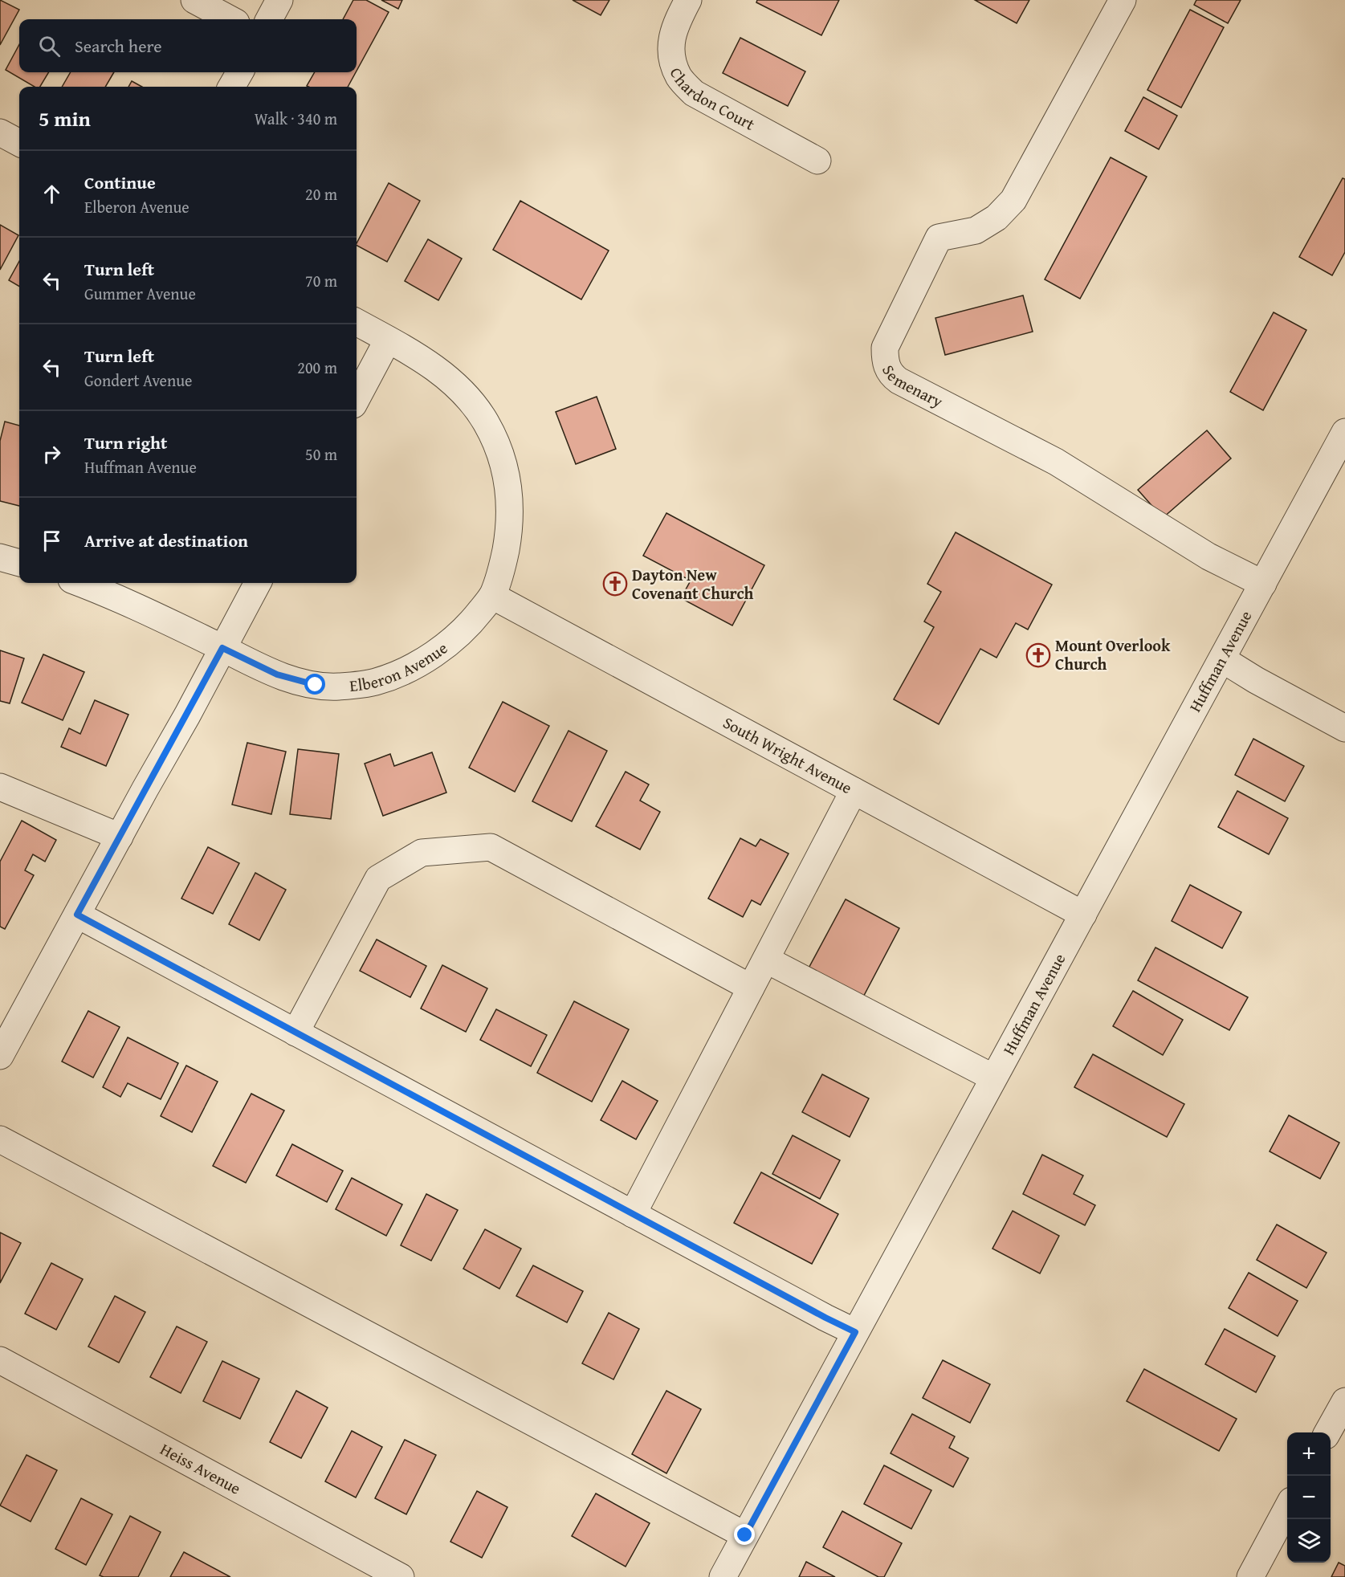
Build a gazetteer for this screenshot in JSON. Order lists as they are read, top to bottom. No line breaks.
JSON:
{"streets":{"street":["Chardon Court","Semenary","Huffman Avenue","Elberon Avenue","South Wright Avenue","Heiss Avenue"]},"crossings":[["Semenary","Huffman Avenue"],["Huffman Avenue","South Wright Avenue"],["Elberon Avenue","South Wright Avenue"]],"places":{"church":["Dayton New Covenant Church","Mount Overlook Church"]},"page":{"search":"Search here","heading":["5 min","Walk · 340 m"],"list":[["Continue","Elberon Avenue","20 m"],["Turn left","Gummer Avenue","70 m"],["Turn left","Gondert Avenue","200 m"],["Turn right","Huffman Avenue","50 m"],"Arrive at destination"],"map_buttons":["+","−"]}}
